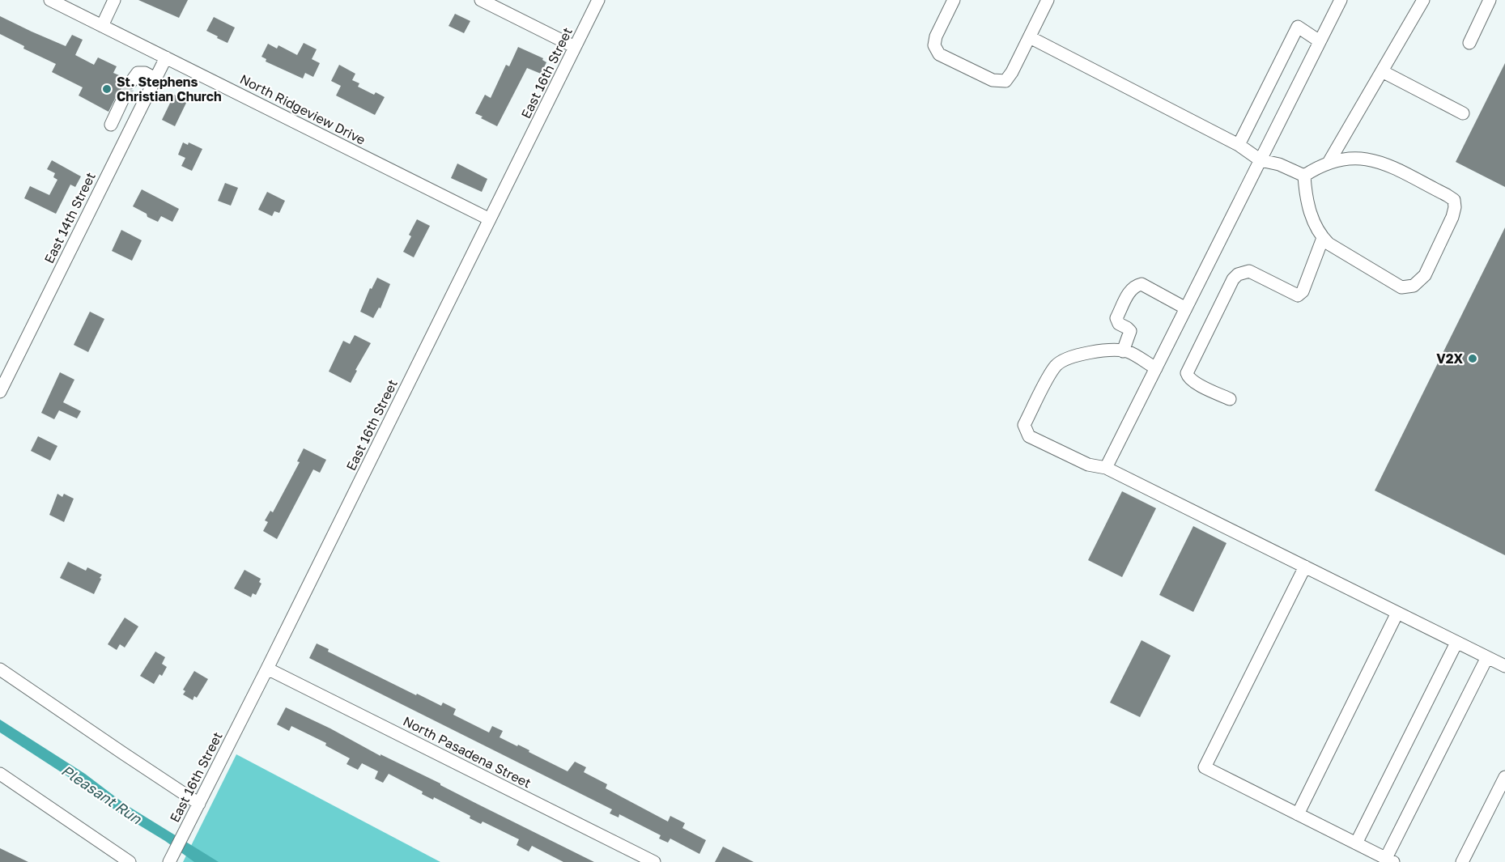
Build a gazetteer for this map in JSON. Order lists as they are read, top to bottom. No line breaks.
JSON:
{"streets":{"street":["East 16th Street","North Ridgeview Drive","East 14th Street","North Pasadena Street"]},"crossings":[["East 16th Street","North Ridgeview Drive"],["East 16th Street","North Pasadena Street"],["North Ridgeview Drive","East 14th Street"]],"water":["Pleasant Run"],"places":["St. Stephens Christian Church","V2X"]}
